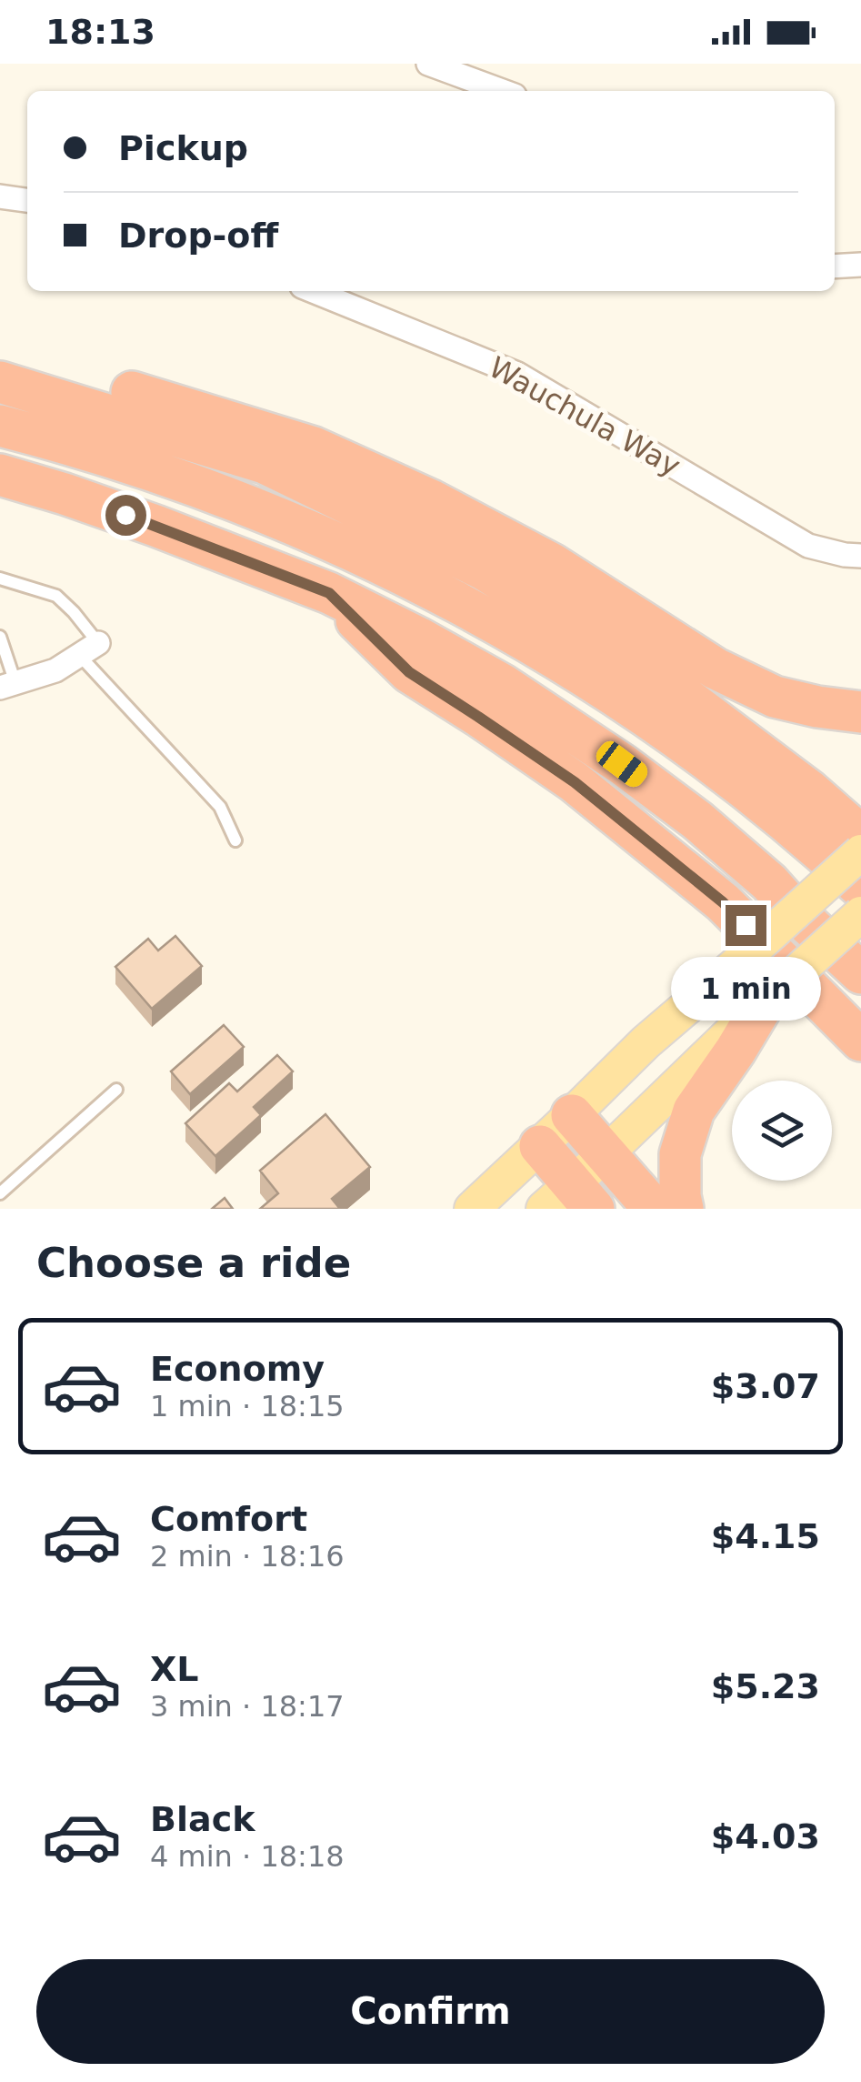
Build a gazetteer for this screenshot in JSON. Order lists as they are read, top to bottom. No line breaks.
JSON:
{"streets":{"street":["Wauchula Way"]},"page":{"status":"18:13","banner":["Pickup","Drop-off"],"bubble":"1 min","heading":"Choose a ride","list":[{"name":"Economy","note":"1 min · 18:15","value":"$3.07"},{"name":"Comfort","note":"2 min · 18:16","value":"$4.15"},{"name":"XL","note":"3 min · 18:17","value":"$5.23"},{"name":"Black","note":"4 min · 18:18","value":"$4.03"}],"buttons":"Confirm"}}
